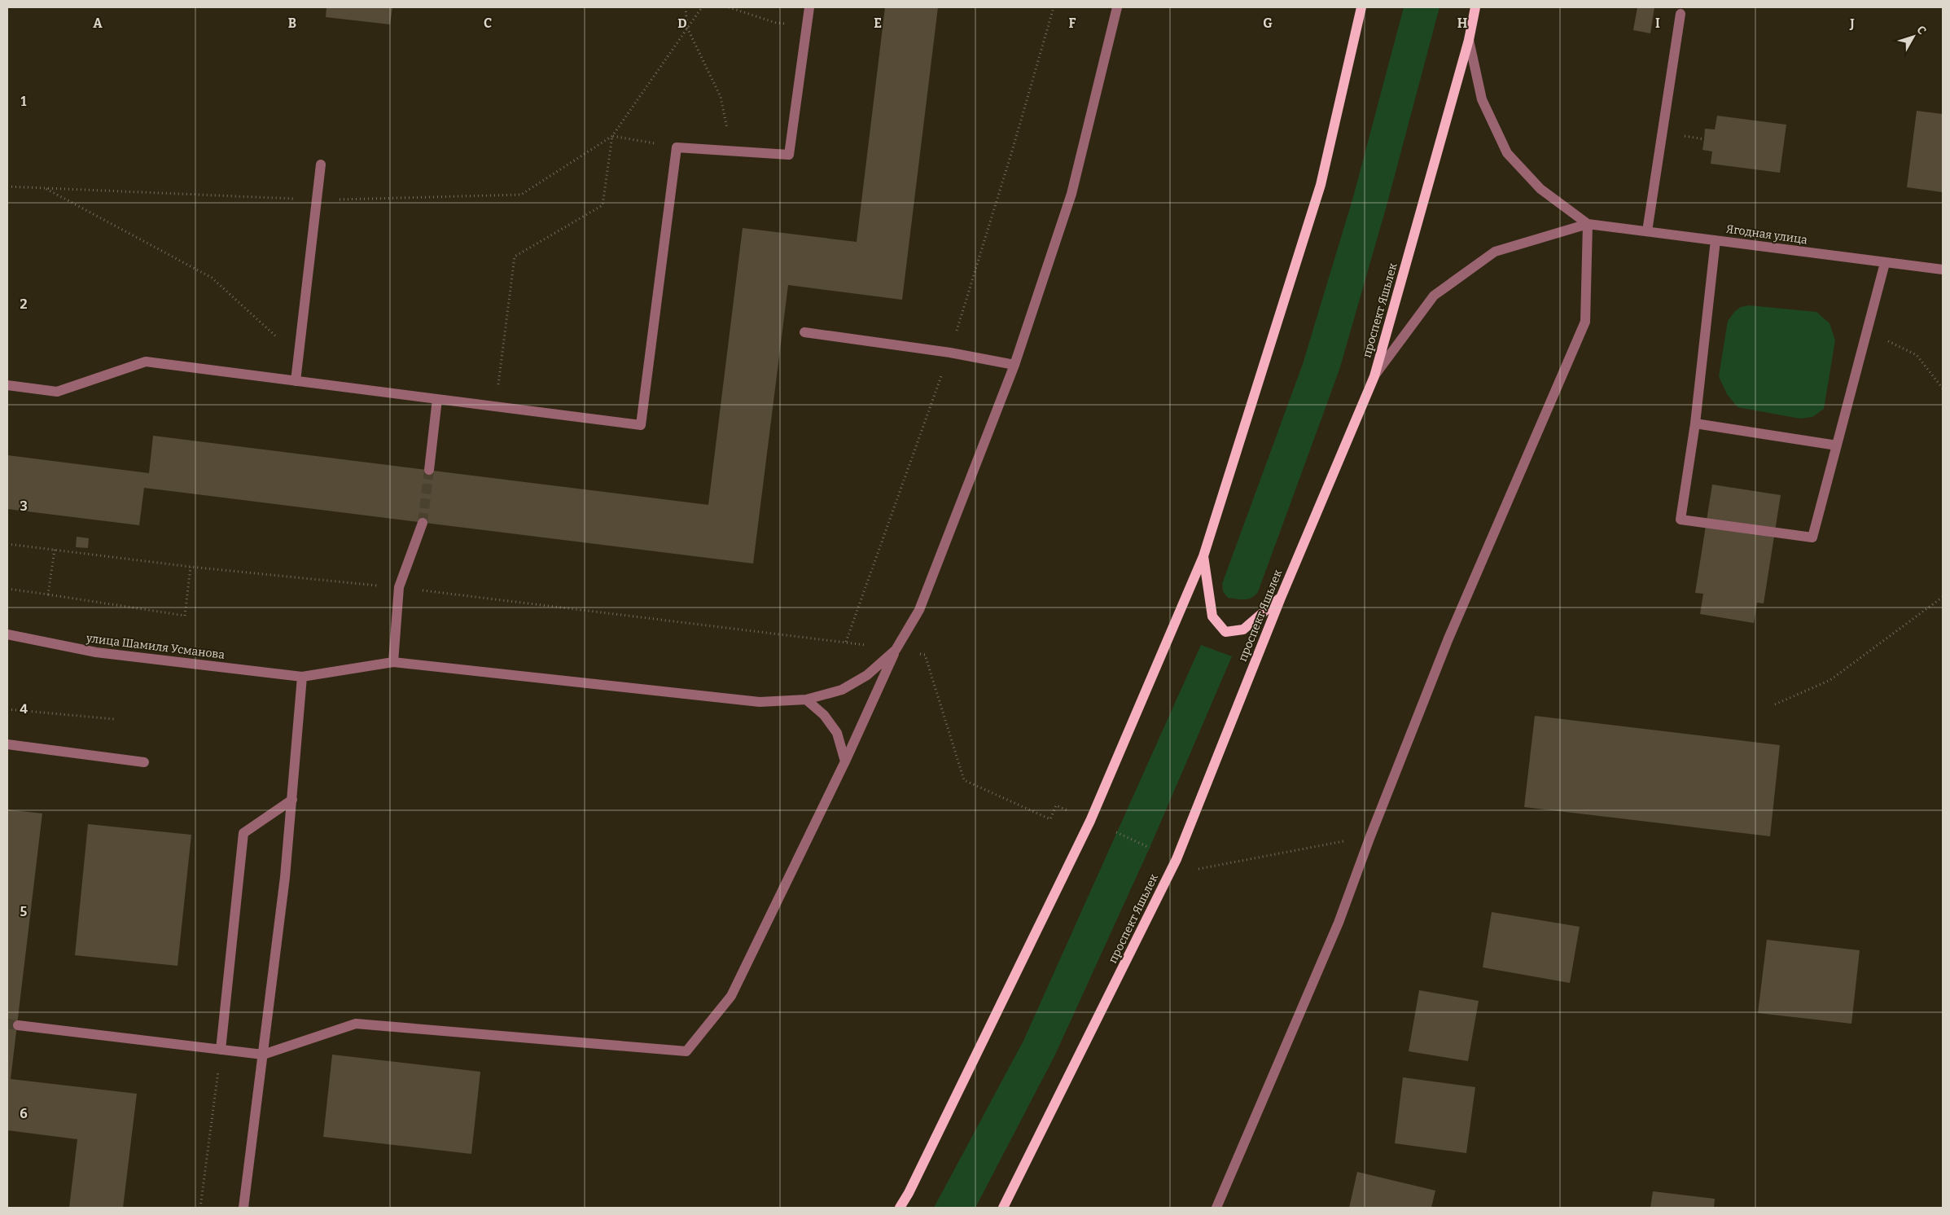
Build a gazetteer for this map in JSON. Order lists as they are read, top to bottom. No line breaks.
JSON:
{"streets":{"main road":["проспект Яшьлек"],"street":["Ягодная улица","улица Шамиля Усманова"]},"north":"top right","grid":{"columns":["A","B","C","D","E","F","G","H","I","J"],"rows":["1","2","3","4","5","6"]}}
